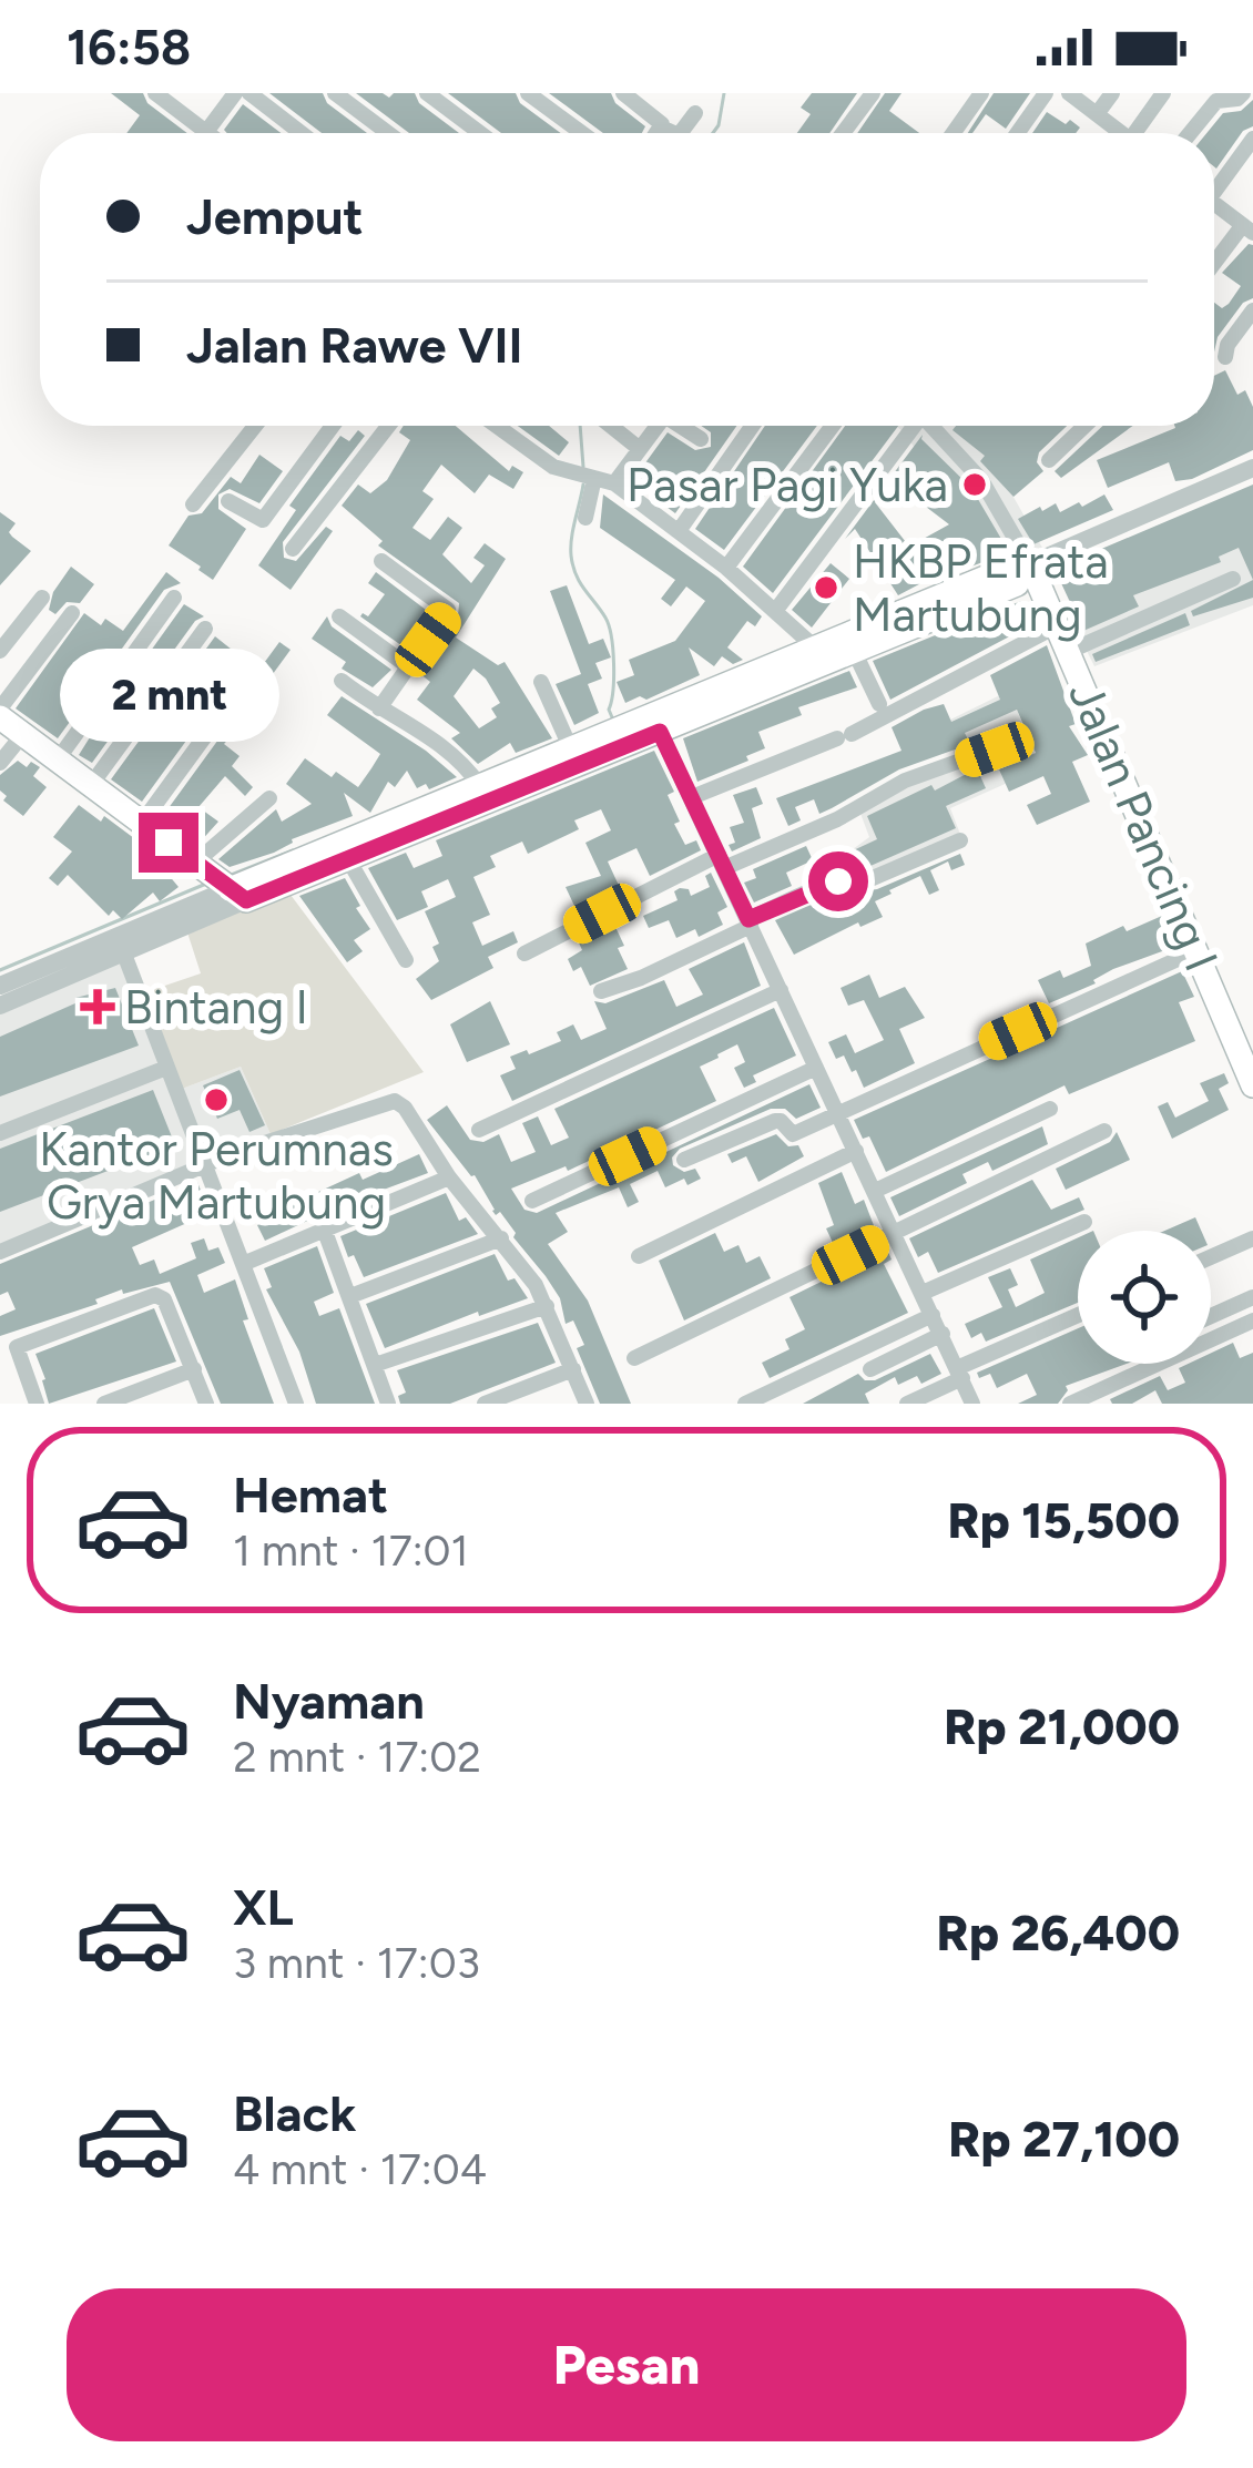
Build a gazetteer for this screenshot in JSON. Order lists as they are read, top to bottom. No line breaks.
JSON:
{"streets":{"main road":["Jalan Pancing I"]},"places":{"other":["Pasar Pagi Yuka","HKBP Efrata Martubung","Kantor Perumnas Grya Martubung"],"health":["Bintang I"]},"page":{"status":"16:58","banner":["Jemput","Jalan Rawe VII"],"bubble":"2 mnt","list":[{"name":"Hemat","note":"1 mnt · 17:01","value":"Rp 15,500"},{"name":"Nyaman","note":"2 mnt · 17:02","value":"Rp 21,000"},{"name":"XL","note":"3 mnt · 17:03","value":"Rp 26,400"},{"name":"Black","note":"4 mnt · 17:04","value":"Rp 27,100"}],"buttons":"Pesan"}}
